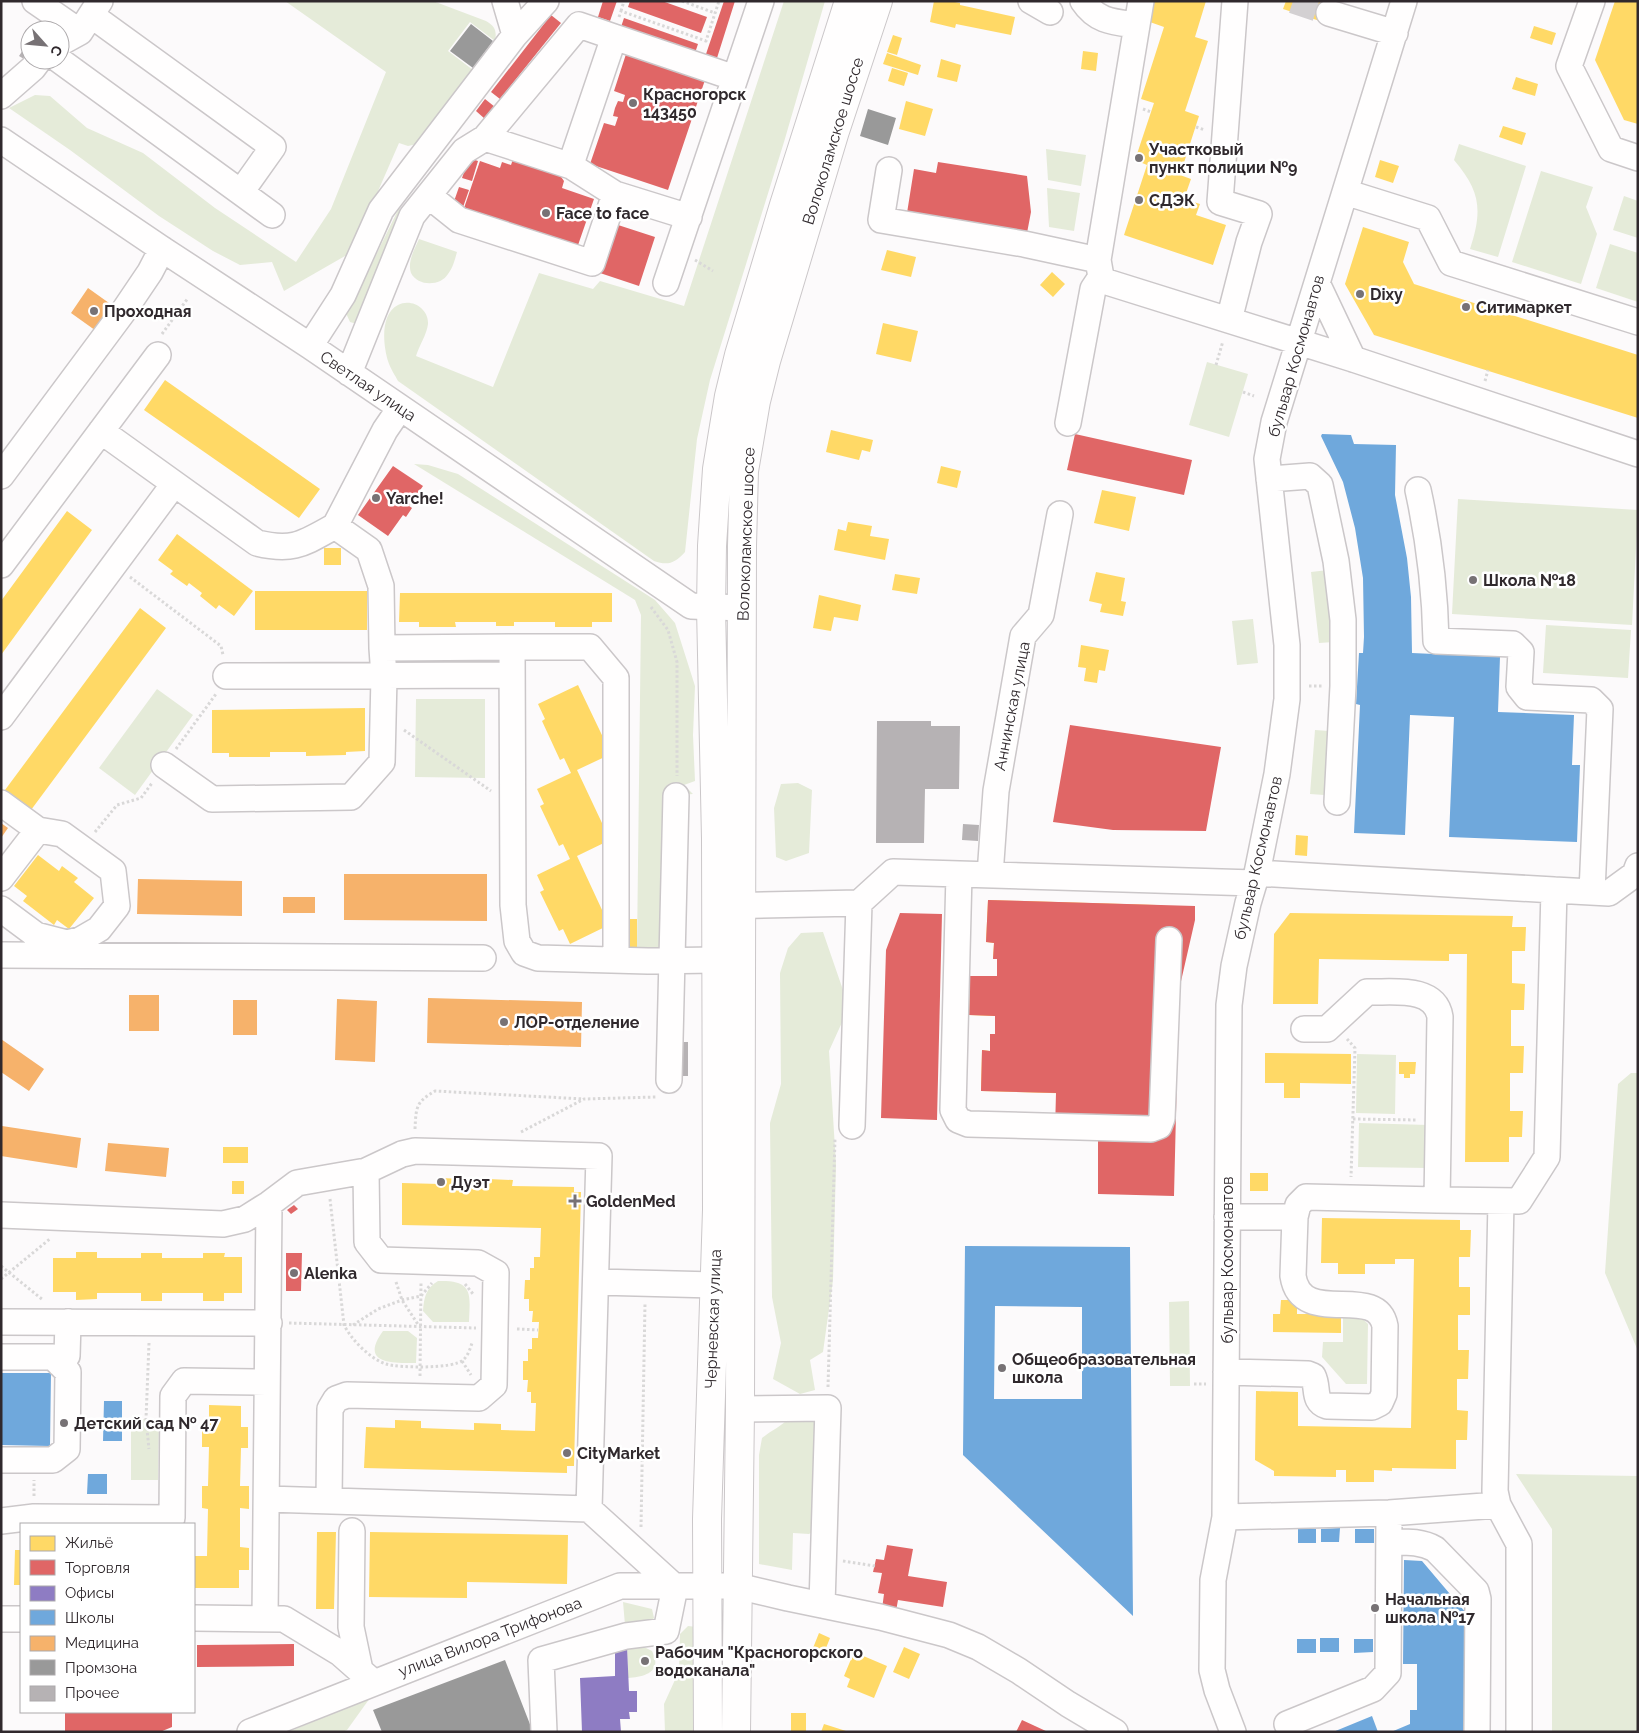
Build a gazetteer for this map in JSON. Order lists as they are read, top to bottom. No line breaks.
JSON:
{"streets":{"main road":["Волоколамское шоссе","Черневская улица"],"street":["бульвар Космонавтов","Светлая улица","Аннинская улица","улица Вилора Трифонова"]},"crossings":[["Волоколамское шоссе","Светлая улица"],["Волоколамское шоссе","Черневская улица"],["Черневская улица","улица Вилора Трифонова"]],"places":{"other":["Красногорск 143450","Участковый пункт полиции №9","СДЭК","Face to face","Dixy","Ситимаркет","Проходная","Yarche!","Школа №18","ЛОР-отделение","Дуэт","Alenka","Общеобразовательная школа","Детский сад № 47","CityMarket","Начальная школа №17","Рабочим \"Красногорского водоканала\""],"health":["GoldenMed"]},"legend":["Жильё","Торговля","Офисы","Школы","Медицина","Промзона","Прочее"],"north":"bottom right"}
